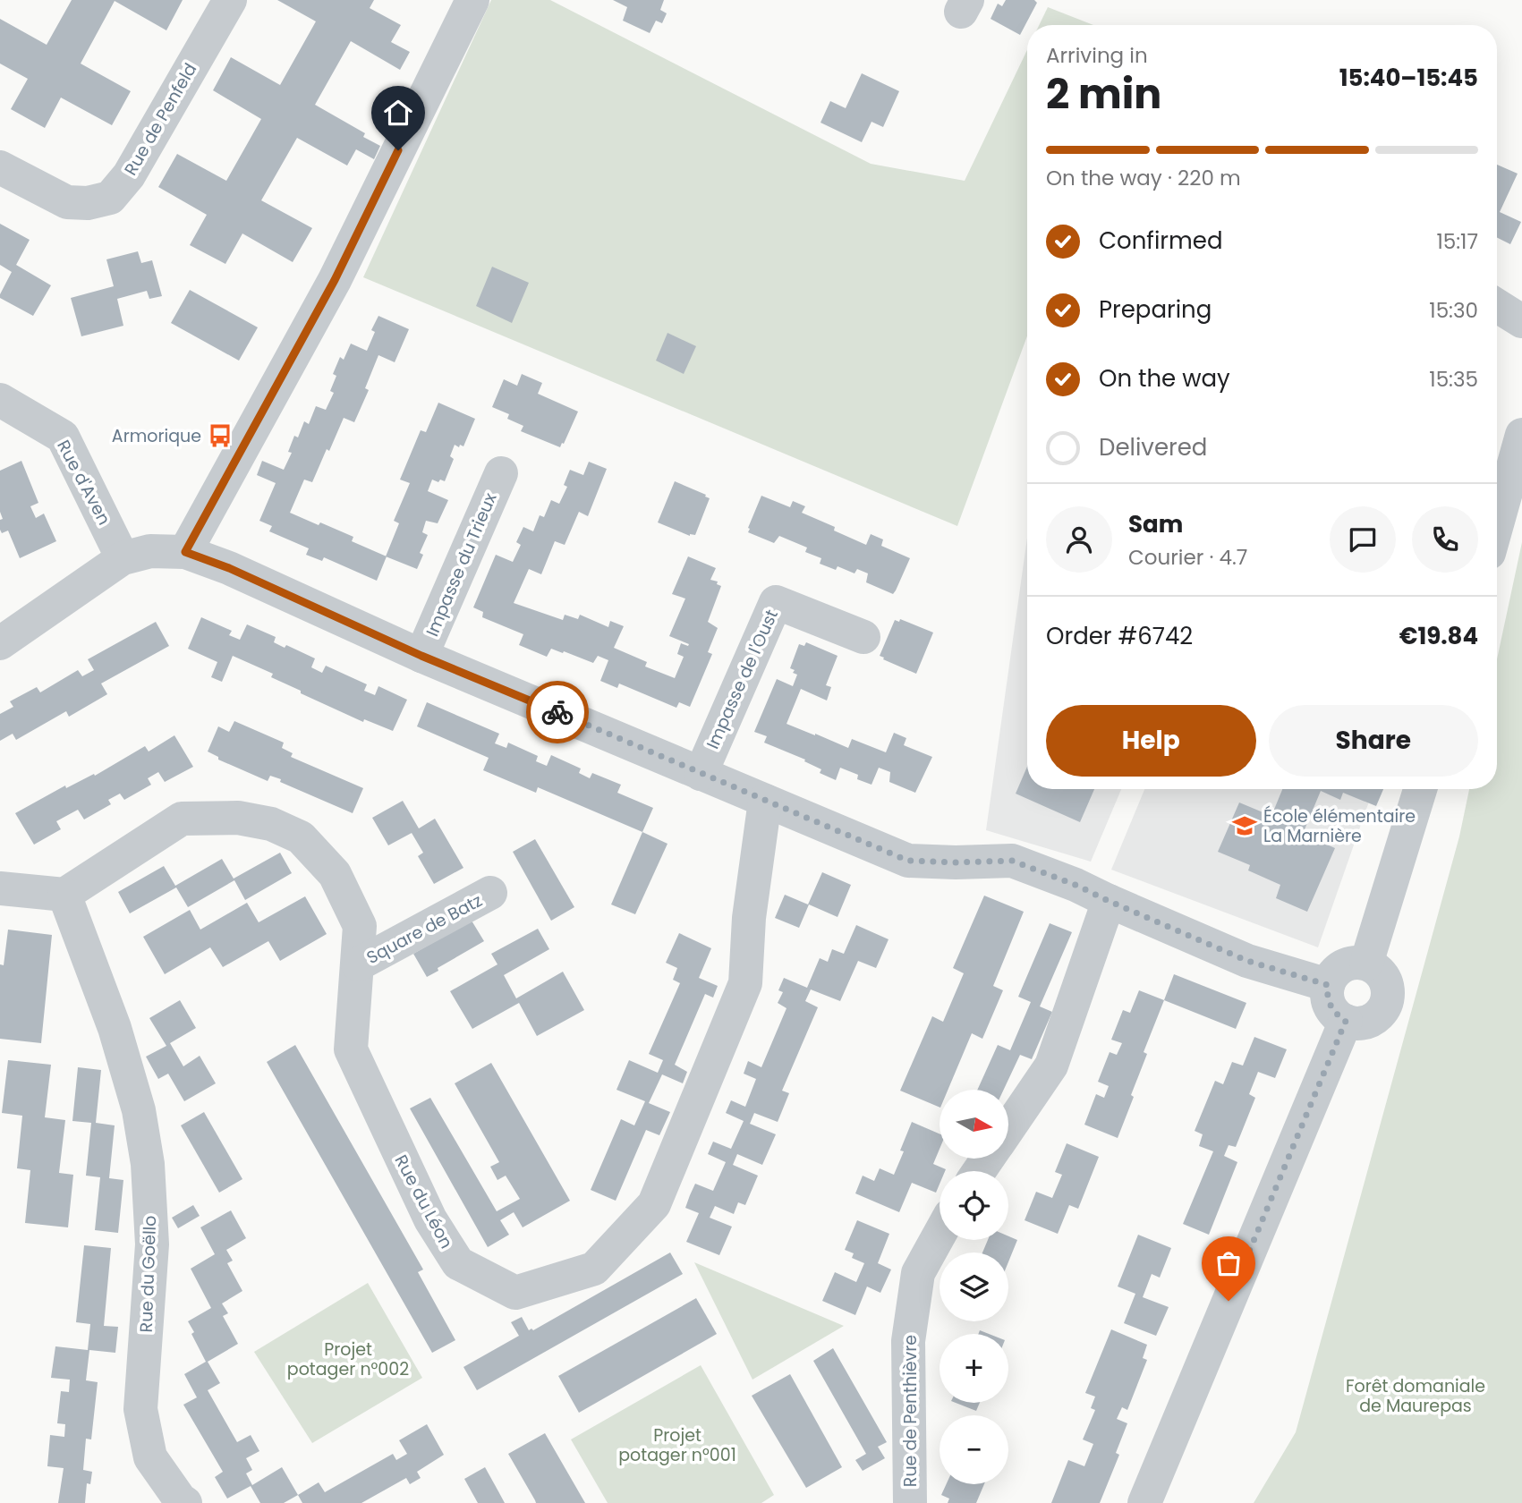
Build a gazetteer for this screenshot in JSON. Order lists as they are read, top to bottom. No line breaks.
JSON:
{"streets":{"street":["Rue de Penfeld","Rue d'Aven","Impasse du Trieux","Impasse de l'Oust","Square de Batz","Rue du Léon","Rue du Goëllo","Rue de Penthièvre"]},"crossings":[["Square de Batz","Rue du Léon"],["Rue du Léon","Rue du Goëllo"]],"parks":["Projet potager n°002","Forêt domaniale de Maurepas","Projet potager n°001"],"places":{"bus stop":["Armorique"],"school or university":["École élémentaire La Marnière"]},"north":"right","page":{"heading":["2 min","Arriving in","15:40–15:45"],"panel":["Sam","Courier · 4.7","Order #6742","€19.84"],"bar":"On the way · 220 m","list":[["Confirmed","15:17"],["Preparing","15:30"],["On the way","15:35"],"Delivered"],"buttons":["Help","Share"],"map_buttons":["+","−"]}}
